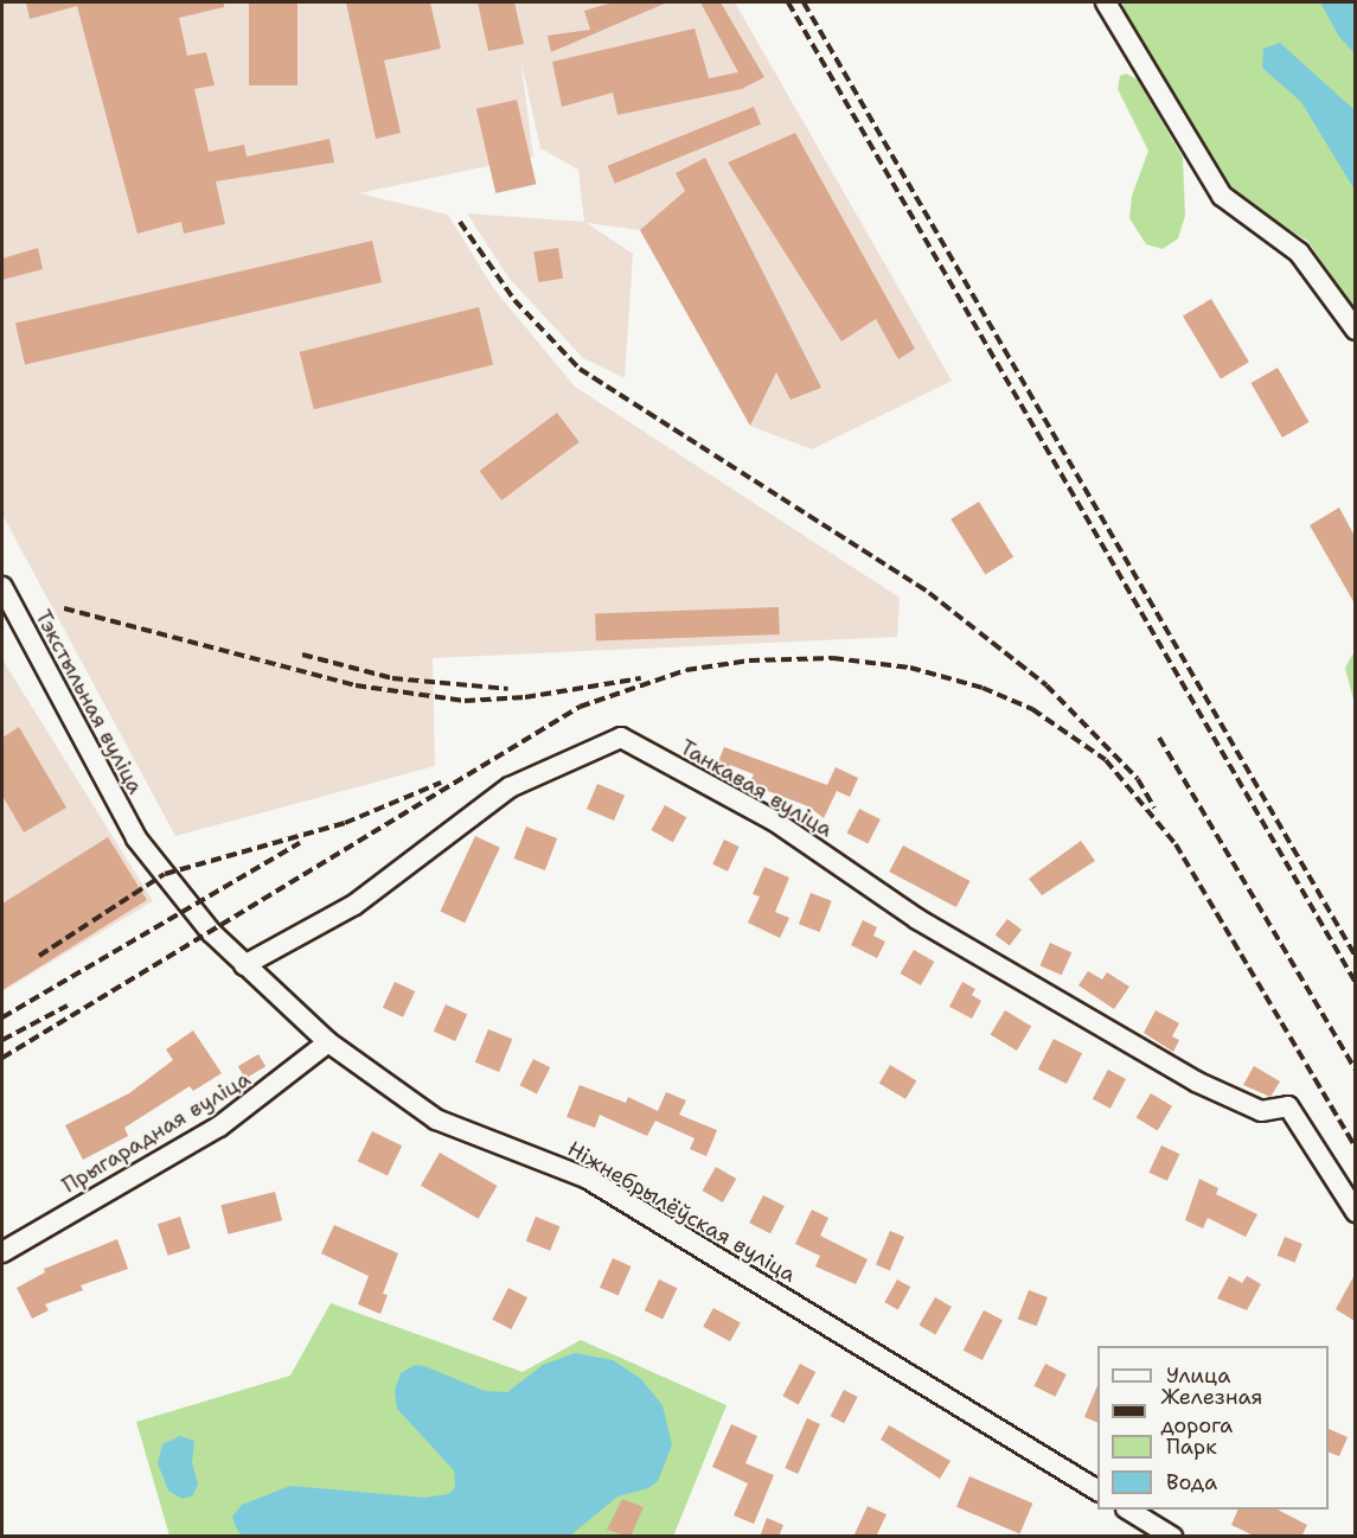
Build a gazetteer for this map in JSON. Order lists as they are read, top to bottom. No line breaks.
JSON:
{"streets":{"street":["Тэкстыльная вуліца","Танкавая вуліца","Прыгарадная вуліца","Ніжнебрылёўская вуліца"]},"crossings":[["Тэкстыльная вуліца","Ніжнебрылёўская вуліца"],["Танкавая вуліца","Ніжнебрылёўская вуліца"],["Прыгарадная вуліца","Ніжнебрылёўская вуліца"]],"legend":["Улица","Железная дорога","Парк","Вода"]}
